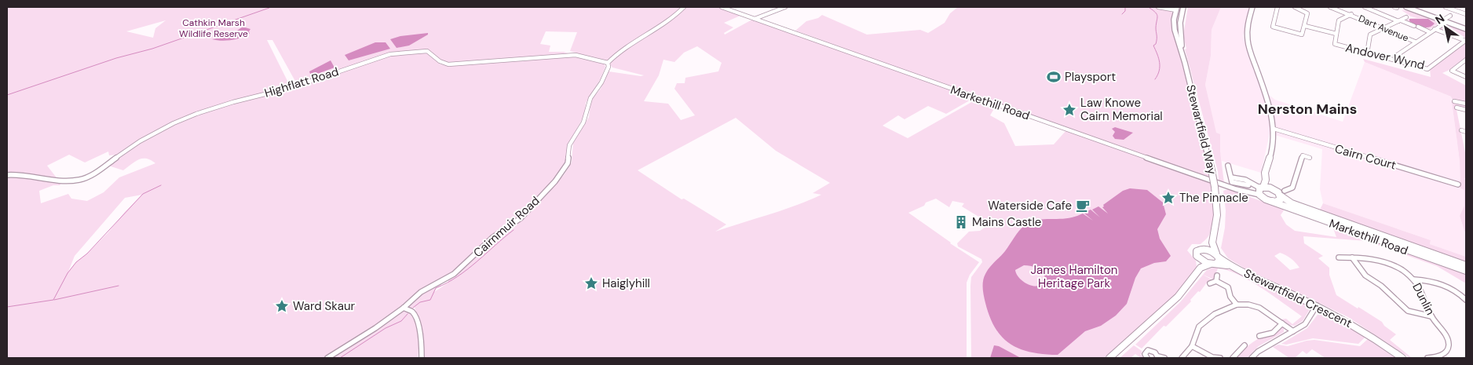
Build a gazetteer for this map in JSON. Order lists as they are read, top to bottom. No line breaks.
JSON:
{"streets":{"street":["Dart Avenue","Andover Wynd","Highflatt Road","Markethill Road","Stewartfield Way","Cairn Court","Cairnmuir Road","Stewartfield Crescent","Dunlin"]},"crossings":[["Dart Avenue","Andover Wynd"],["Highflatt Road","Cairnmuir Road"]],"districts":["Nerston Mains"],"parks":["Cathkin Marsh Wildlife Reserve","James Hamilton Heritage Park"],"places":{"sports":["Playsport"],"place":["Law Knowe Cairn Memorial","The Pinnacle","Haiglyhill","Ward Skaur"],"cafe":["Waterside Cafe"],"building":["Mains Castle"]},"north":"top left"}
